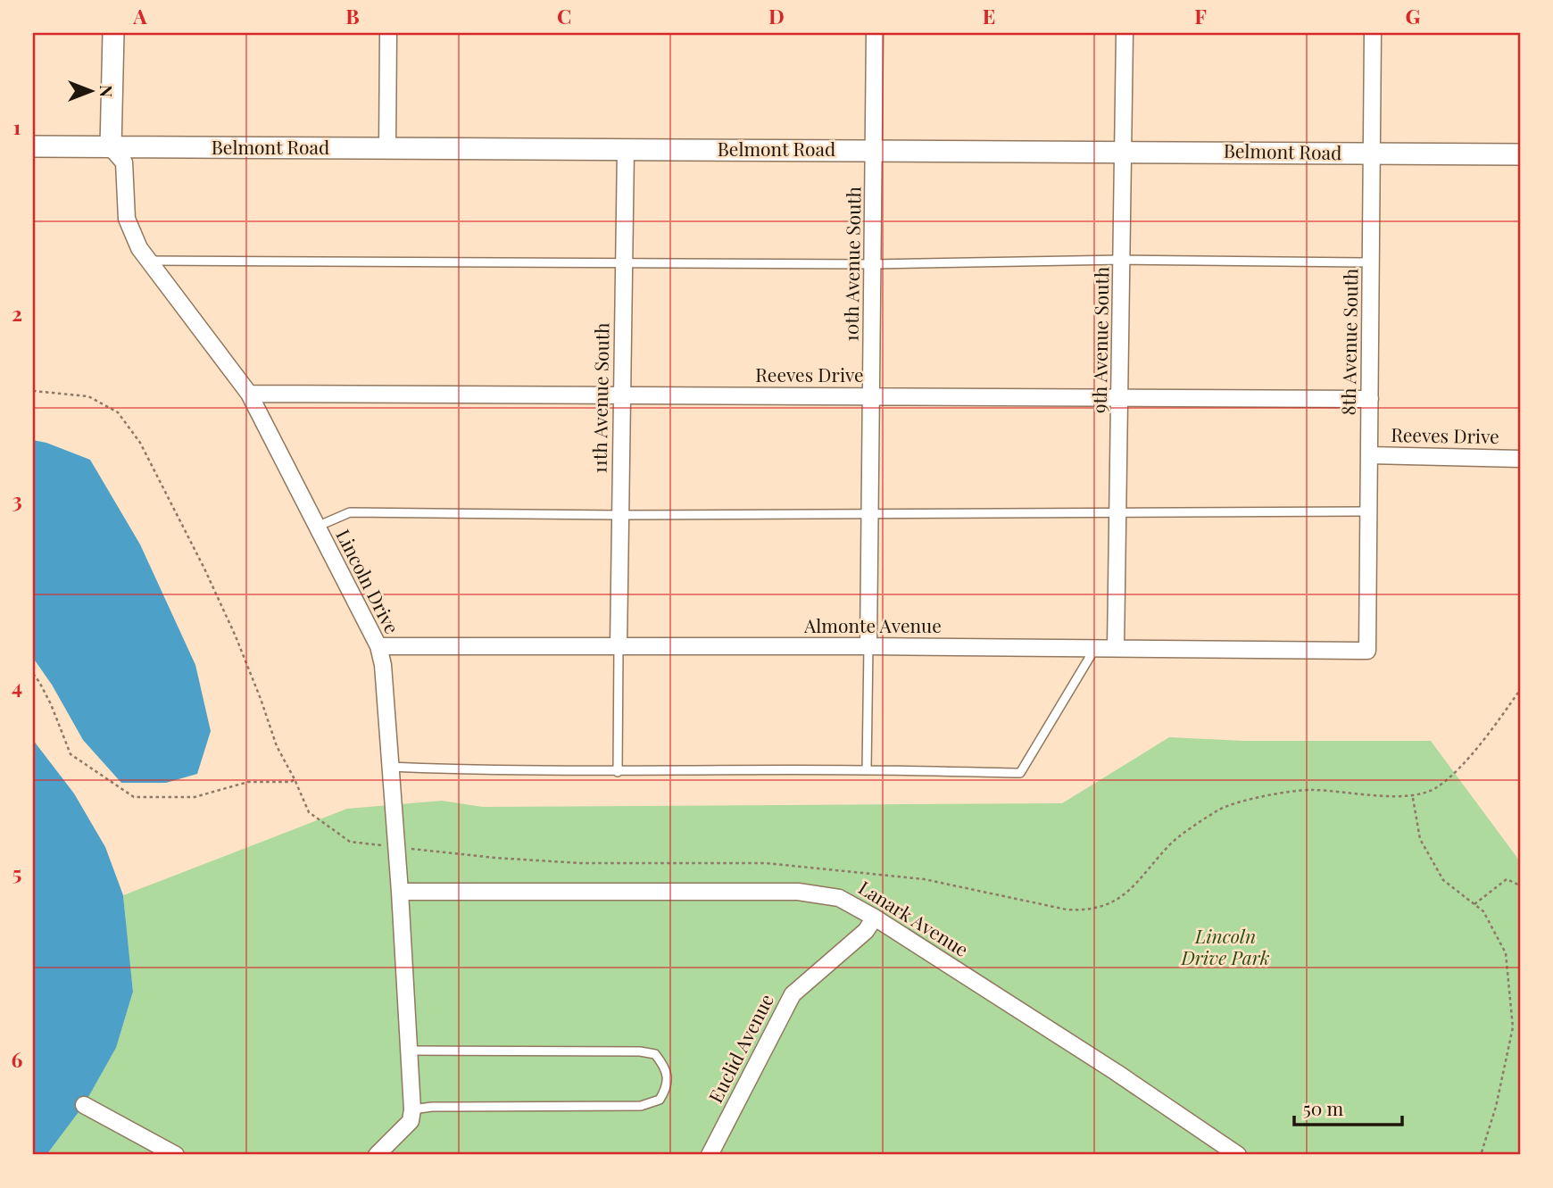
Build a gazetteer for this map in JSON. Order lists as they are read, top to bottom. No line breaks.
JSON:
{"streets":{"street":["Belmont Road","10th Avenue South","9th Avenue South","8th Avenue South","Reeves Drive","11th Avenue South","Lincoln Drive","Almonte Avenue","Lanark Avenue","Euclid Avenue"]},"crossings":[["Belmont Road","10th Avenue South"],["Belmont Road","9th Avenue South"],["Belmont Road","8th Avenue South"],["Belmont Road","11th Avenue South"],["Belmont Road","Lincoln Drive"],["10th Avenue South","Reeves Drive"],["10th Avenue South","Almonte Avenue"],["9th Avenue South","Reeves Drive"],["9th Avenue South","Almonte Avenue"],["8th Avenue South","Reeves Drive"],["8th Avenue South","Almonte Avenue"],["Reeves Drive","11th Avenue South"],["Reeves Drive","Lincoln Drive"],["11th Avenue South","Almonte Avenue"],["Lincoln Drive","Almonte Avenue"],["Lincoln Drive","Lanark Avenue"],["Lanark Avenue","Euclid Avenue"]],"parks":["Lincoln Drive Park"],"scale_bar":"50 m","north":"right","grid":{"columns":["A","B","C","D","E","F","G"],"rows":["1","2","3","4","5","6"]}}
